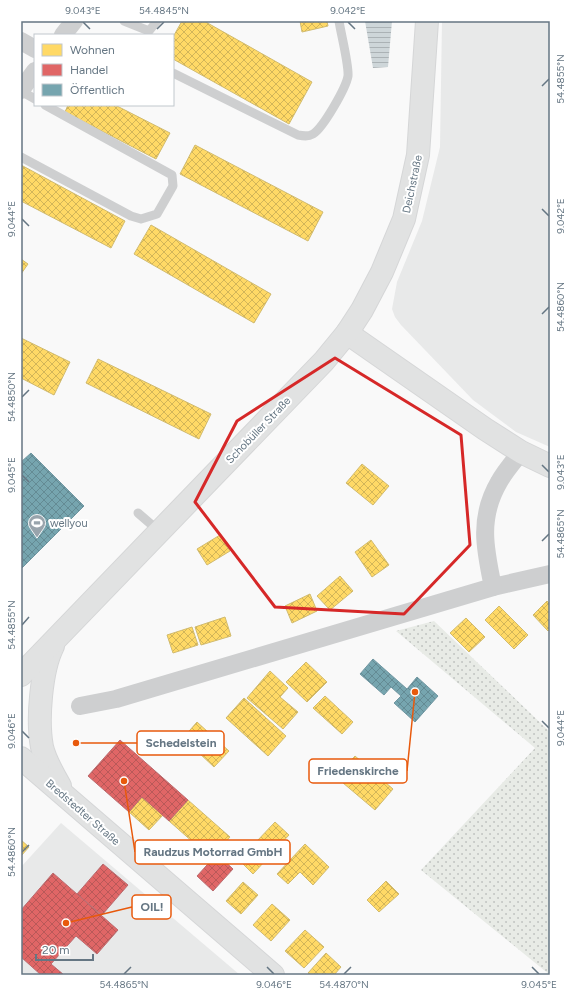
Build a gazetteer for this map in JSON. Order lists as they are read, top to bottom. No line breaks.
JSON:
{"streets":{"main road":["Deichstraße","Schobüller Straße","Bredstedter Straße"]},"crossings":[["Deichstraße","Schobüller Straße"]],"places":{"sports":["wellyou"],"other":["Friedenskirche","Schedelstein","Raudzus Motorrad GmbH","OIL!"]},"legend":["Wohnen","Handel","Öffentlich"],"scale_bar":"20 m","coordinates":["9.043°E","54.4845°N","9.042°E","54.4855°N","9.044°E","54.4860°N","54.4850°N","9.045°E","54.4865°N","9.046°E","54.4870°N"]}
